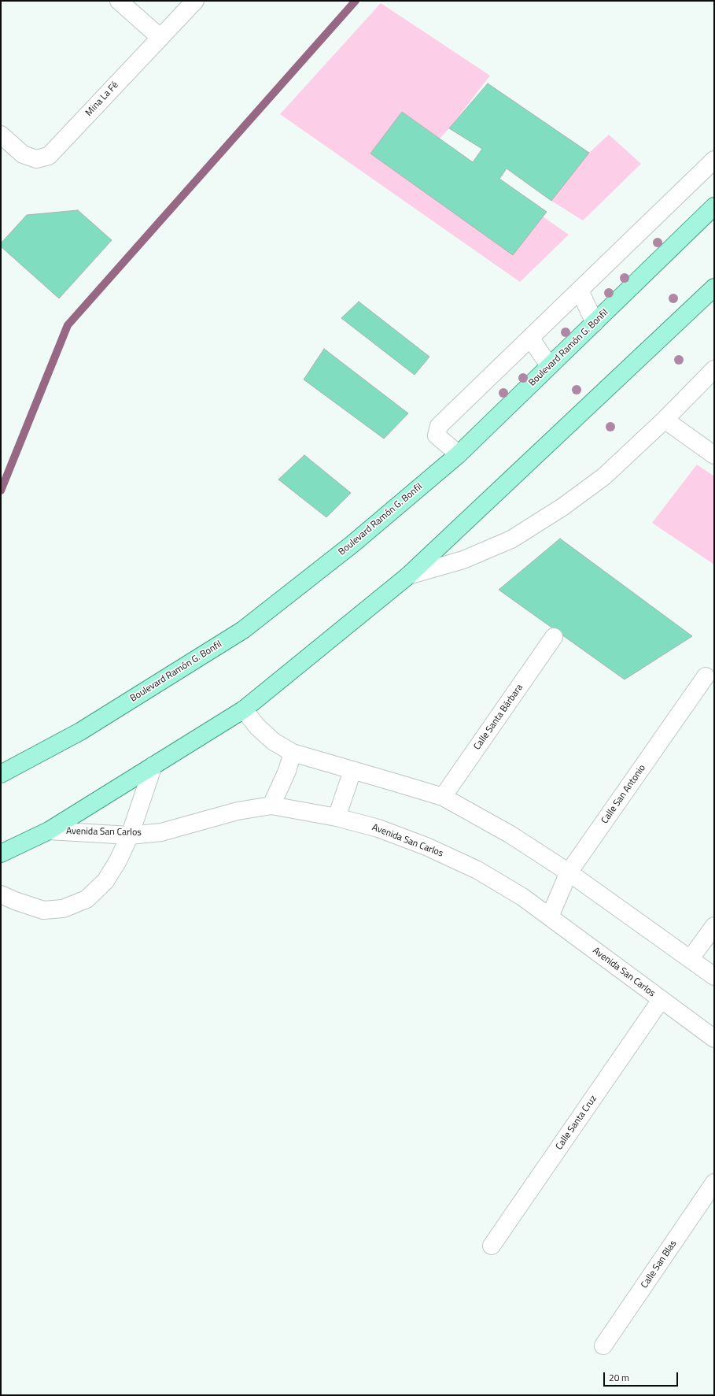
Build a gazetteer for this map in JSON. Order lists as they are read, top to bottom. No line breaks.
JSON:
{"streets":{"main road":["Boulevard Ramón G. Bonfil"],"street":["Mina La Fé","Calle Santa Bárbara","Calle San Antonio","Avenida San Carlos","Calle Santa Cruz","Calle San Blas"]},"crossings":[["Calle San Antonio","Avenida San Carlos"],["Avenida San Carlos","Calle Santa Cruz"]],"scale_bar":"20 m"}
